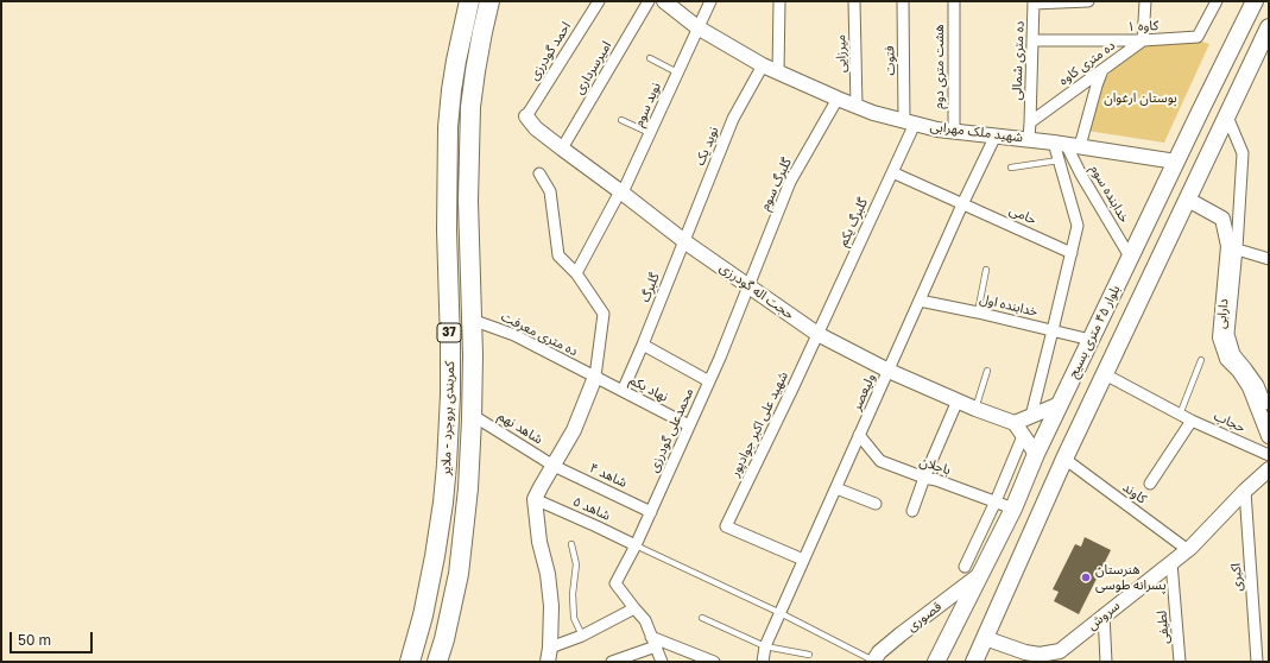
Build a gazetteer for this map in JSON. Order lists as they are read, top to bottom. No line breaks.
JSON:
{"streets":{"highway":["37","کمربندی بروجرد - ملایر"],"main road":["بلوار ۴۵ متری بسیج"],"street":["کاوه ۱","احمد گودرزی","میرزایی","فتوت","ده متری شمالی","ده متری کاوه","هشت متری دوم","امیرسرداری","نوید سوم","شهید ملک مهرابی","نوید یک","گلبرگ سوم","خدابنده سوم","حامی","گلبرگ یکم","گلبرگ","حجت اله گودرزی","خدابنده اول","دارابی","ده متری معرفت","نهاد یکم","ولیعصر","حجاب","شهید علی اکبر جوادپور","شاهد نهم","محمدعلی گودرزی","باجلان","شاهد ۴","کاوند","شاهد ۵","اکبری","سروش","قصوری","لطیفی"]},"crossings":[["کاوه ۱","ده متری شمالی"],["کاوه ۱","ده متری کاوه"],["احمد گودرزی","حجت اله گودرزی"],["میرزایی","شهید ملک مهرابی"],["فتوت","شهید ملک مهرابی"],["فتوت","گلبرگ یکم"],["ده متری شمالی","ده متری کاوه"],["هشت متری دوم","شهید ملک مهرابی"],["امیرسرداری","حجت اله گودرزی"],["نوید سوم","شهید ملک مهرابی"],["نوید سوم","حجت اله گودرزی"],["شهید ملک مهرابی","نوید یک"],["شهید ملک مهرابی","گلبرگ سوم"],["شهید ملک مهرابی","خدابنده سوم"],["شهید ملک مهرابی","گلبرگ یکم"],["شهید ملک مهرابی","بلوار ۴۵ متری بسیج"],["شهید ملک مهرابی","ولیعصر"],["نوید یک","گلبرگ"],["نوید یک","حجت اله گودرزی"],["گلبرگ سوم","حجت اله گودرزی"],["گلبرگ سوم","محمدعلی گودرزی"],["خدابنده سوم","بلوار ۴۵ متری بسیج"],["حامی","گلبرگ یکم"],["حامی","ولیعصر"],["گلبرگ یکم","حجت اله گودرزی"],["گلبرگ یکم","شهید علی اکبر جوادپور"],["گلبرگ","حجت اله گودرزی"],["گلبرگ","نهاد یکم"],["حجت اله گودرزی","ولیعصر"],["حجت اله گودرزی","شهید علی اکبر جوادپور"],["حجت اله گودرزی","محمدعلی گودرزی"],["خدابنده اول","بلوار ۴۵ متری بسیج"],["خدابنده اول","ولیعصر"],["دارابی","بلوار ۴۵ متری بسیج"],["بلوار ۴۵ متری بسیج","حجاب"],["بلوار ۴۵ متری بسیج","باجلان"],["بلوار ۴۵ متری بسیج","کاوند"],["بلوار ۴۵ متری بسیج","سروش"],["بلوار ۴۵ متری بسیج","قصوری"],["ده متری معرفت","نهاد یکم"],["ده متری معرفت","کمربندی بروجرد - ملایر"],["نهاد یکم","محمدعلی گودرزی"],["ولیعصر","شهید علی اکبر جوادپور"],["ولیعصر","باجلان"],["کمربندی بروجرد - ملایر","شاهد نهم"],["شاهد نهم","شاهد ۴"],["محمدعلی گودرزی","شاهد ۴"],["محمدعلی گودرزی","شاهد ۵"],["کاوند","سروش"],["اکبری","سروش"],["سروش","لطیفی"]],"parks":["بوستان ارغوان"],"places":["هنرستان پسرانه طوسی"],"scale_bar":"50 m"}
